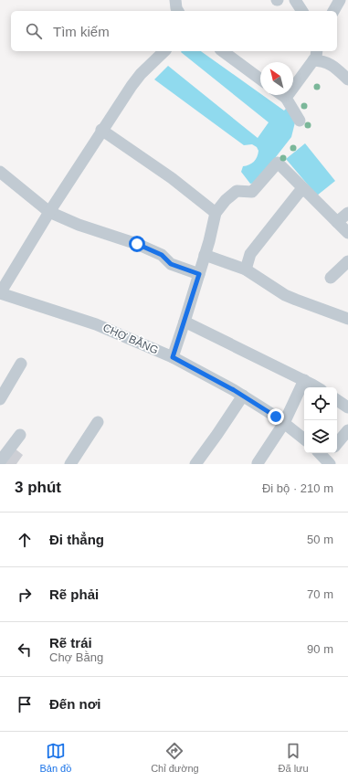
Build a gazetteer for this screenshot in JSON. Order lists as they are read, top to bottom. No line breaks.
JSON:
{"streets":{"street":["CHỢ BẰNG"]},"north":"top left","page":{"search":"Tìm kiếm","heading":["3 phút","Đi bộ · 210 m"],"list":[["Đi thẳng","50 m"],["Rẽ phải","70 m"],["Rẽ trái","Chợ Bằng","90 m"],"Đến nơi"],"nav":["Bản đồ","Chỉ đường","Đã lưu"]}}
